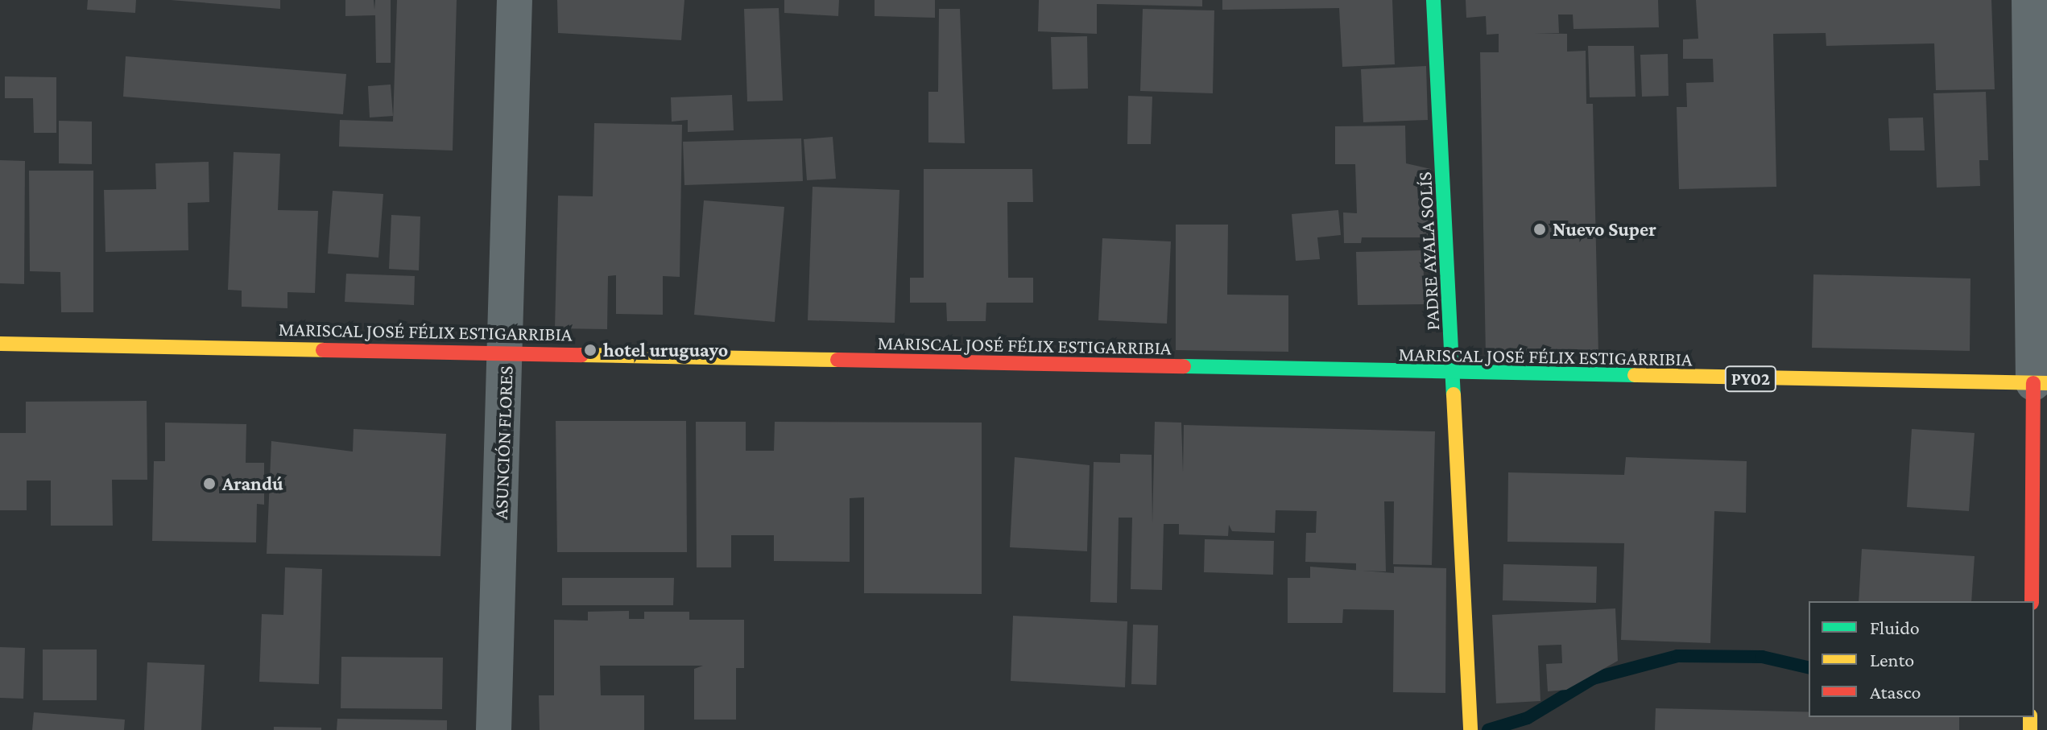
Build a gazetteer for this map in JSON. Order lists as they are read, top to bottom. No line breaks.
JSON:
{"streets":{"main road":["PADRE AYALA SOLÍS","MARISCAL JOSÉ FÉLIX ESTIGARRIBIA","PY02"],"street":["ASUNCIÓN FLORES"]},"crossings":[["PADRE AYALA SOLÍS","MARISCAL JOSÉ FÉLIX ESTIGARRIBIA"],["MARISCAL JOSÉ FÉLIX ESTIGARRIBIA","ASUNCIÓN FLORES"]],"places":["Nuevo Super","hotel uruguayo","Arandú"],"legend":["Fluido","Lento","Atasco"]}
